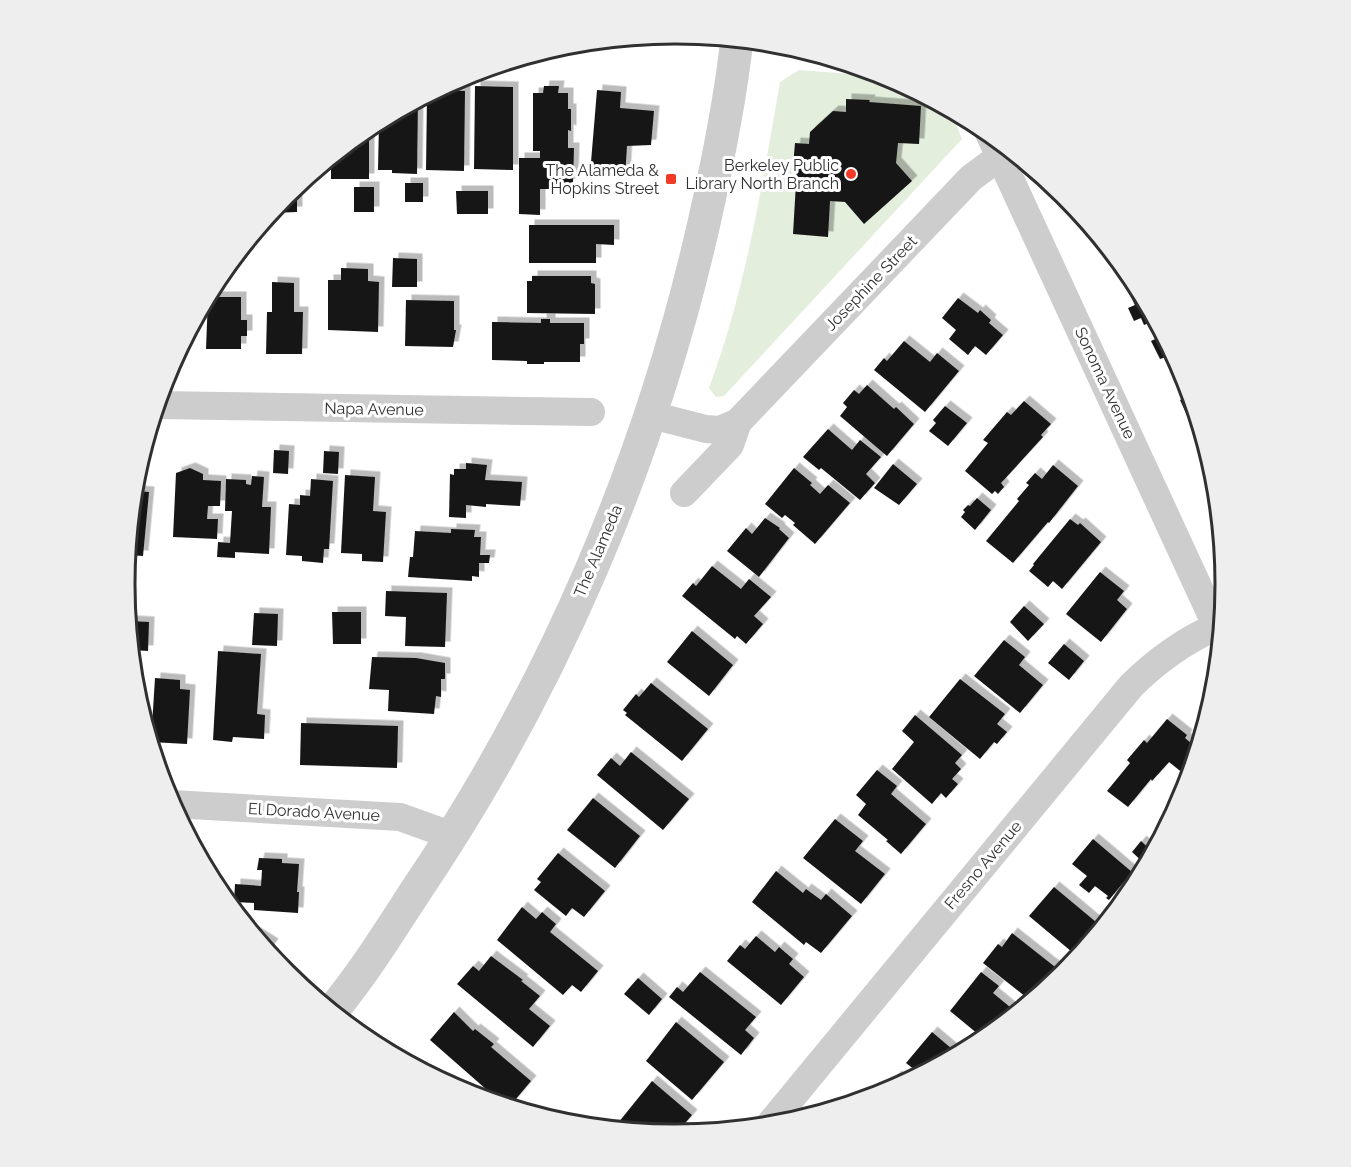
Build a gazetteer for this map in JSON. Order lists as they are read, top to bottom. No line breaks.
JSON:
{"streets":{"street":["Josephine Street","Sonoma Avenue","Napa Avenue","The Alameda","El Dorado Avenue","Fresno Avenue"]},"crossings":[["The Alameda","El Dorado Avenue"]],"places":{"other":["Berkeley Public Library North Branch"],"transit":["The Alameda & Hopkins Street"]}}
